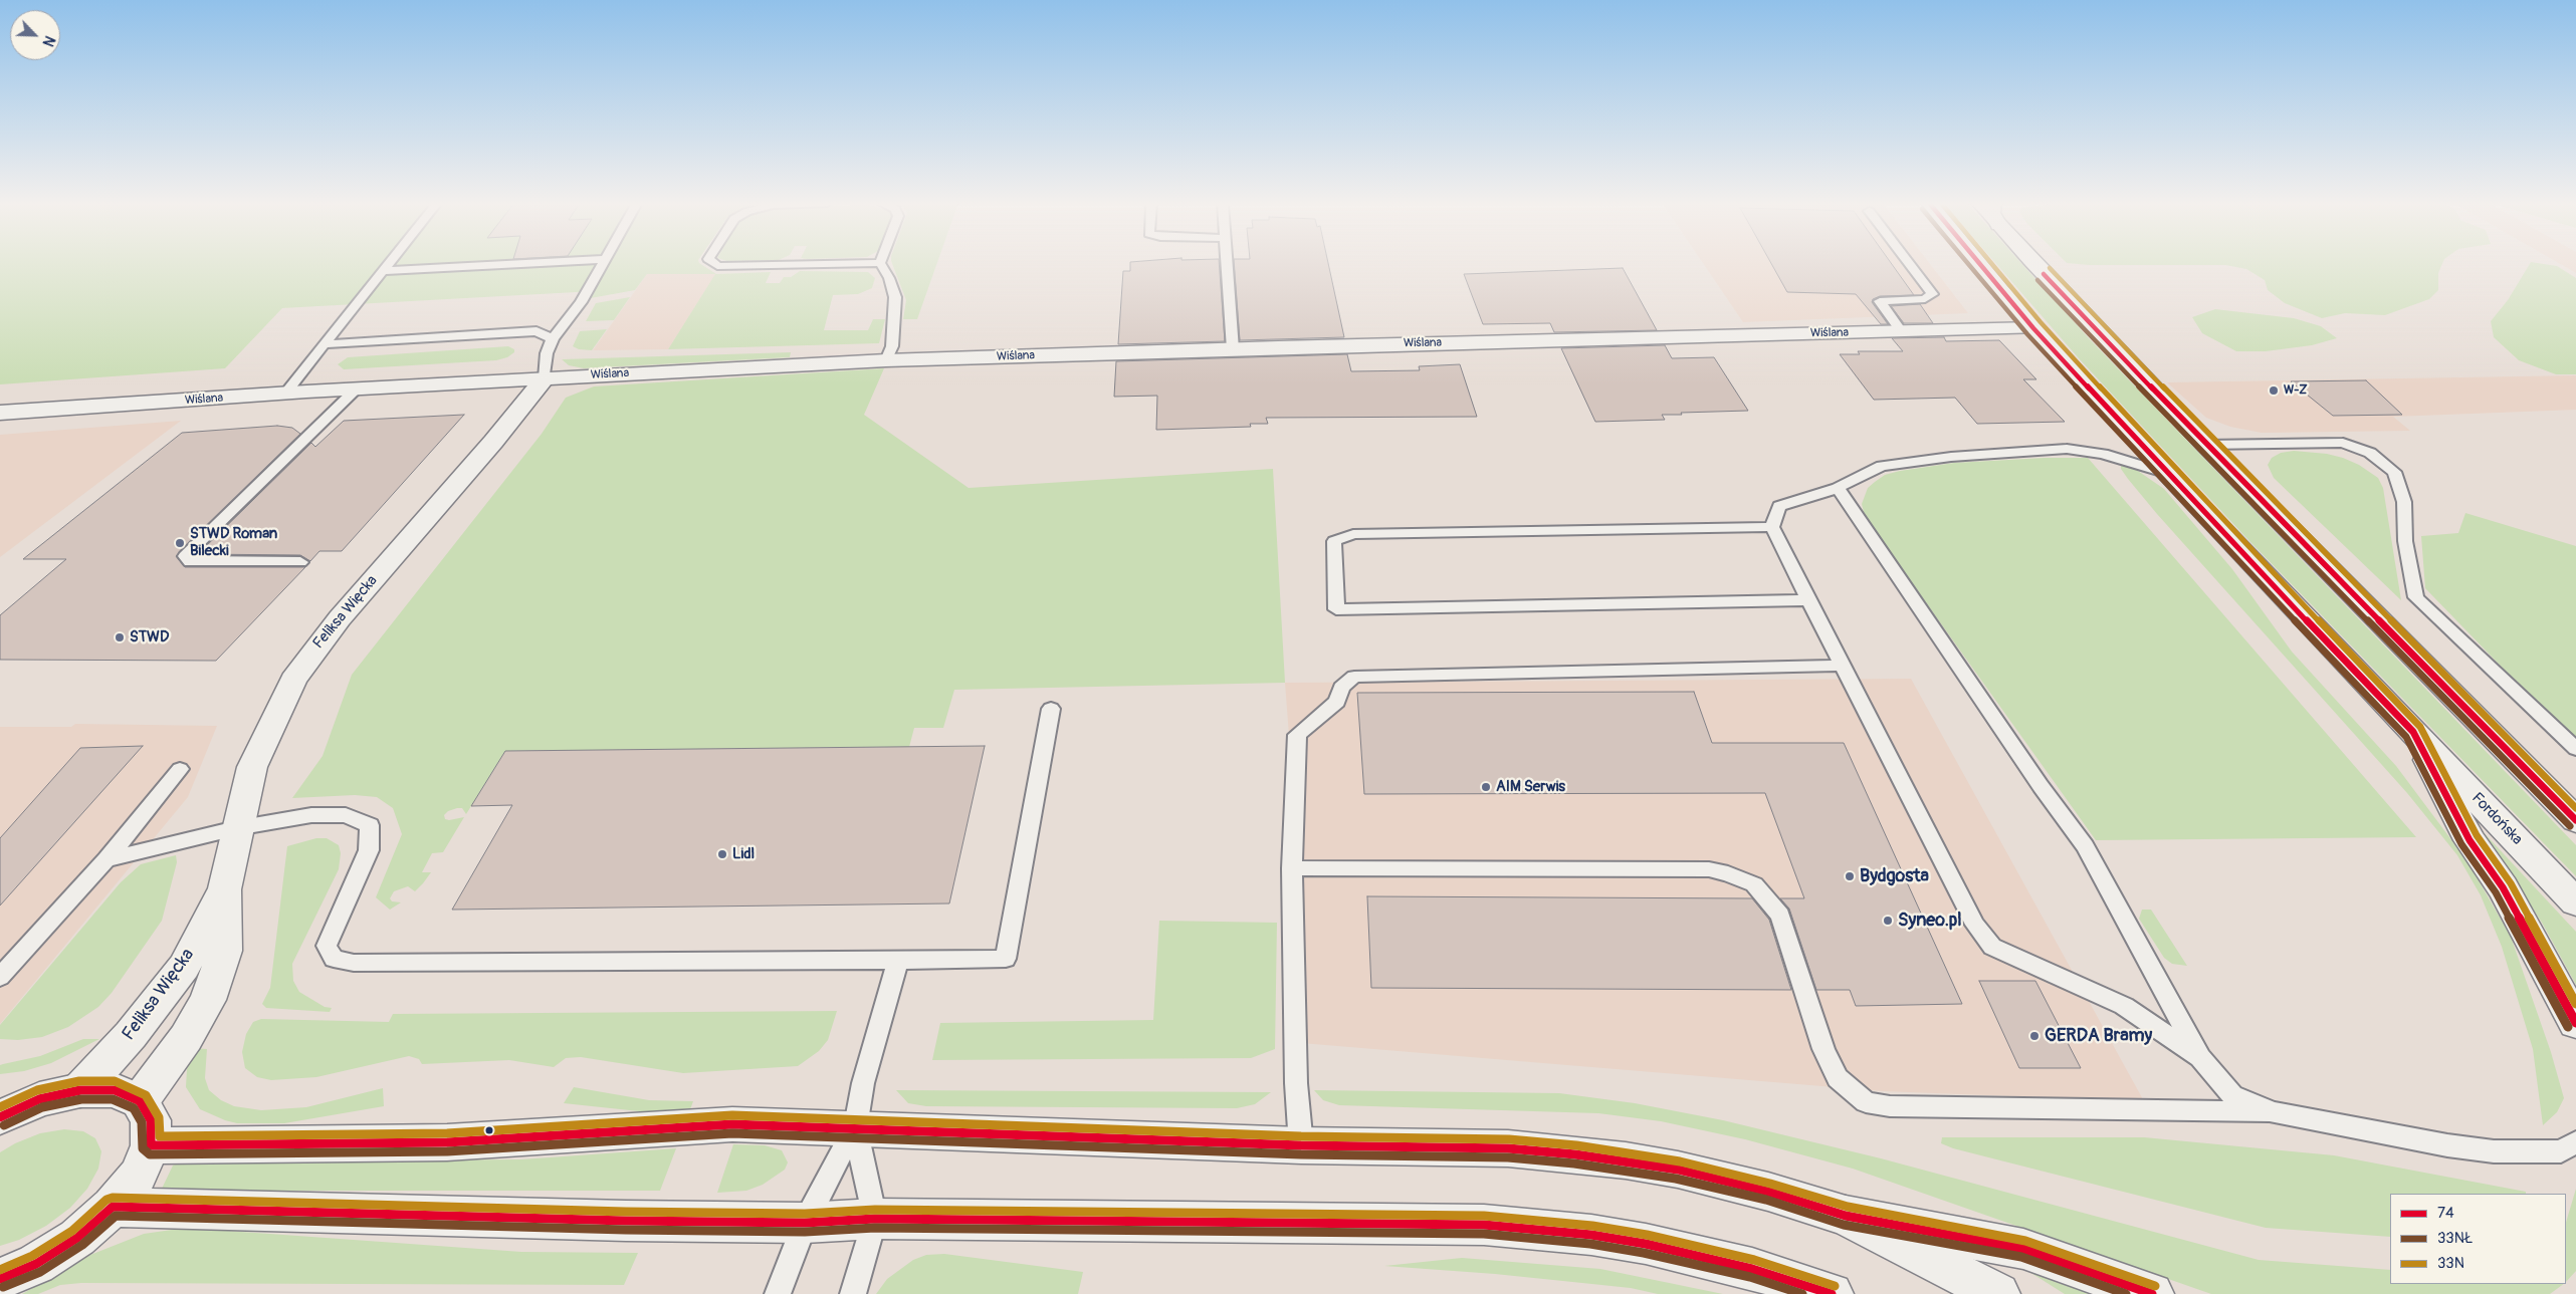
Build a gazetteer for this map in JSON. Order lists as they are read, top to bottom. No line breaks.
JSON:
{"streets":{"street":["Wiślana","Feliksa Więcka","Fordońska"]},"crossings":[["Wiślana","Feliksa Więcka"],["Wiślana","Fordońska"]],"places":["W-Z","STWD Roman Bilecki","STWD","AIM Serwis","Lidl","Bydgosta","Syneo.pl","GERDA Bramy"],"lines":["transit line 74","transit line 33NŁ","transit line 33N"],"legend":["74","33NŁ","33N"],"north":"bottom right"}
